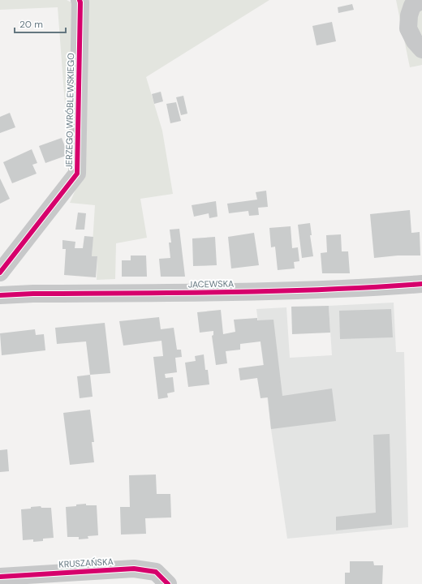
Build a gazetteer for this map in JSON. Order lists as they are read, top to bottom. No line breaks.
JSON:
{"streets":{"street":["JERZEGO WRÓBLEWSKIEGO","JACEWSKA","KRUSZAŃSKA"]},"scale_bar":"20 m"}
